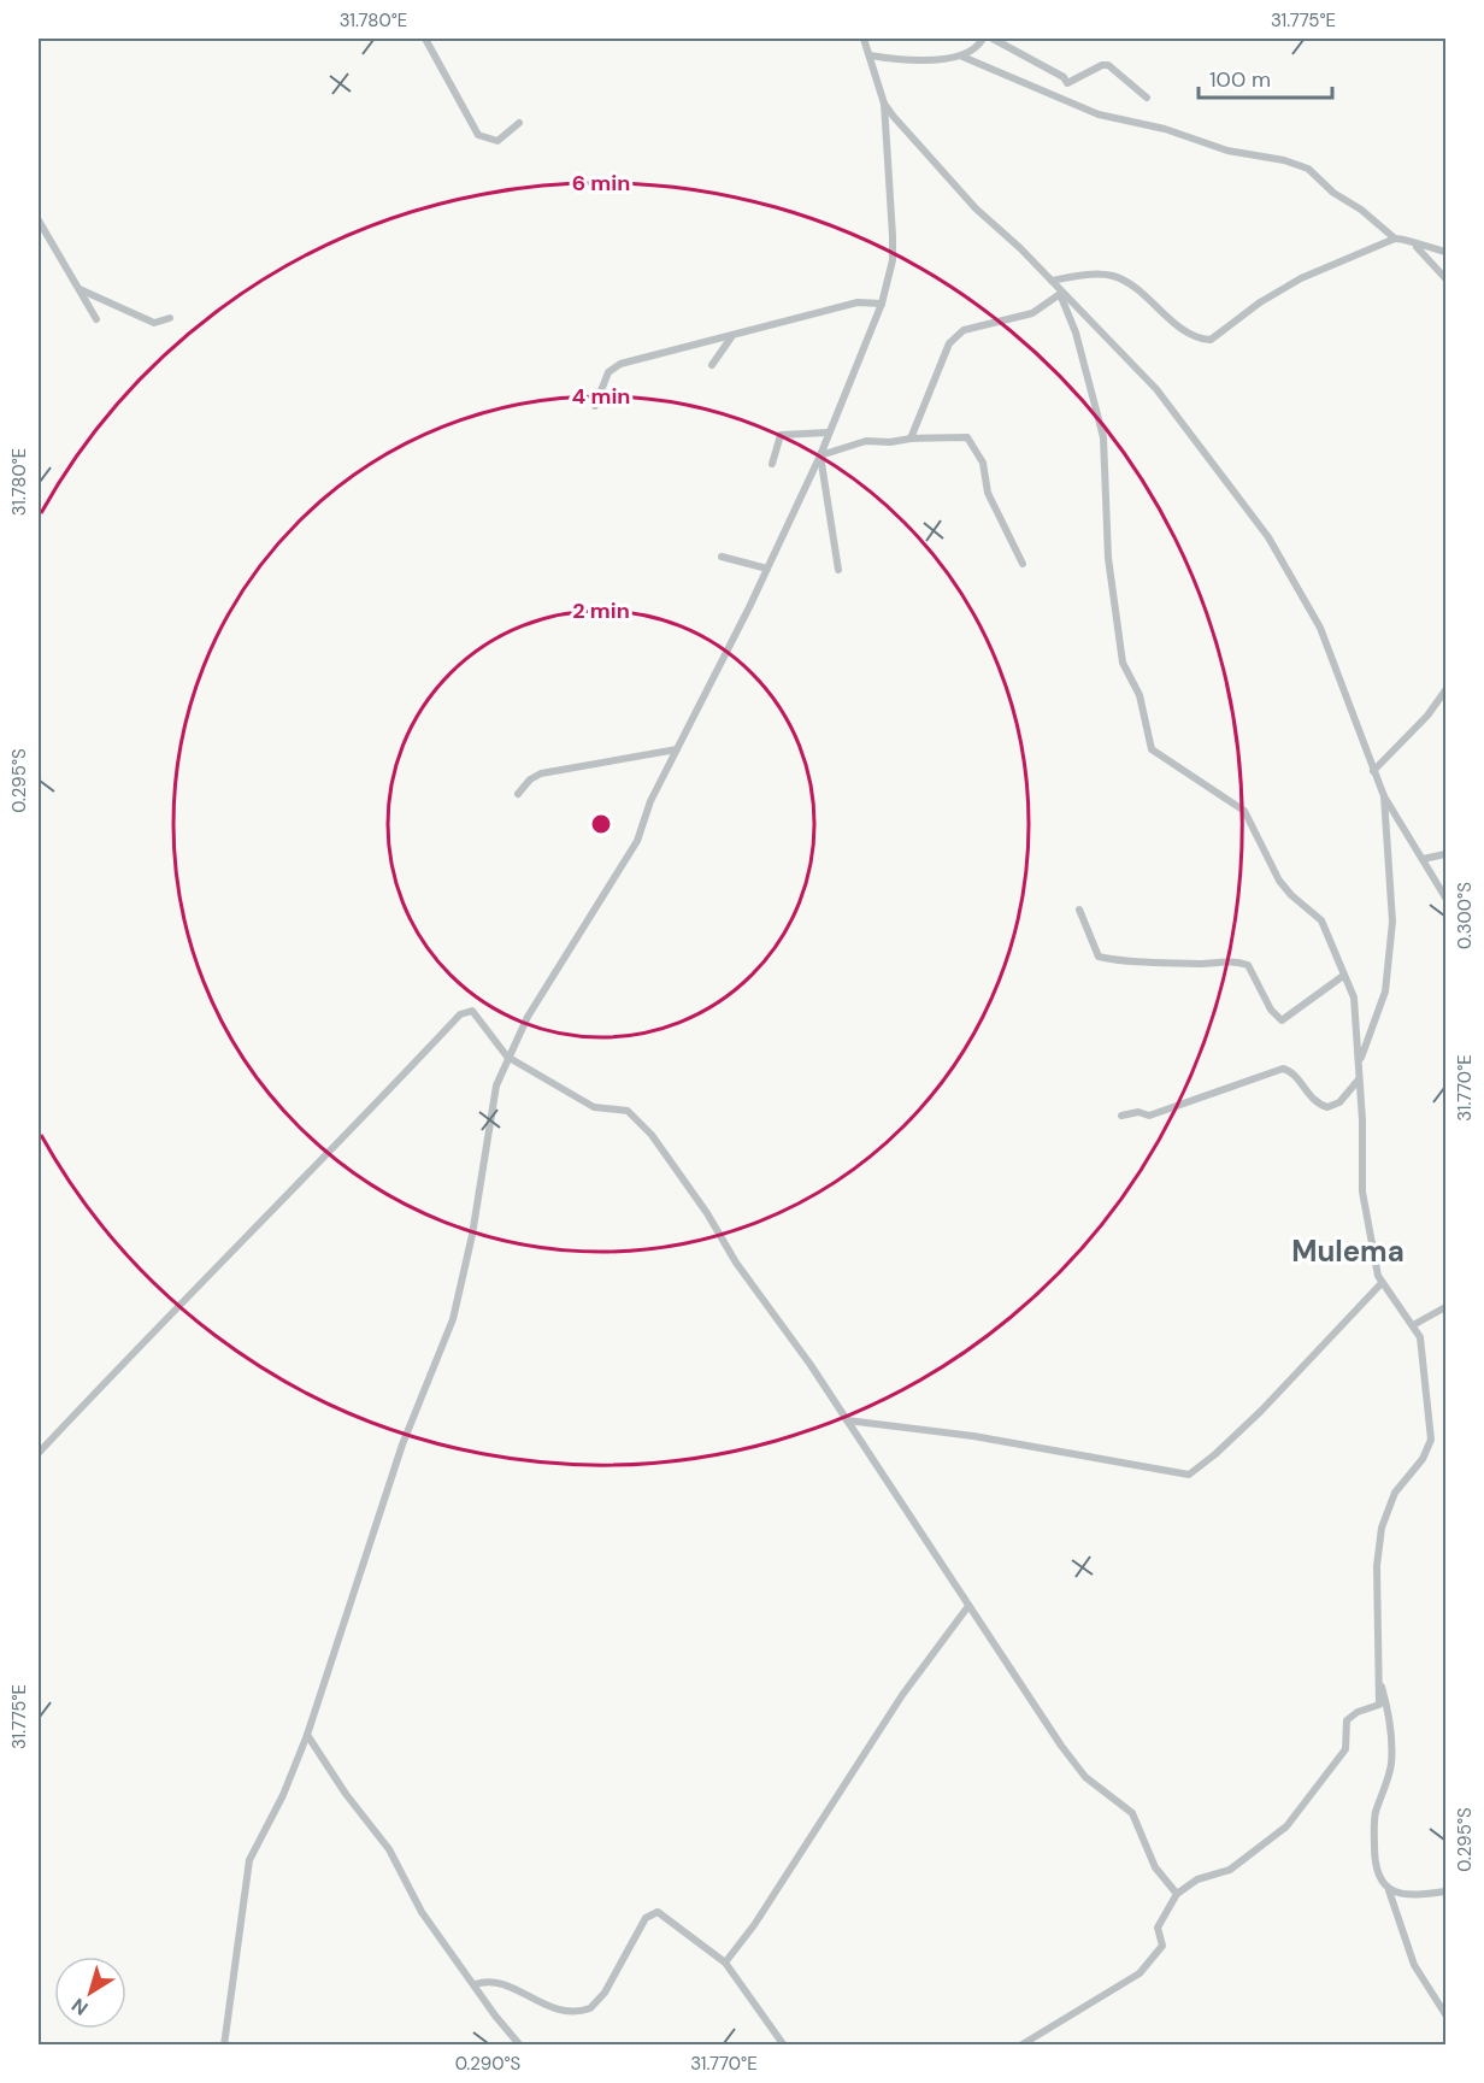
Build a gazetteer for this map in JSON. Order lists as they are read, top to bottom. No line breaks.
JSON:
{"districts":["Mulema"],"scale_bar":"100 m","north":"bottom left","coordinates":["31.780°E","31.775°E","0.295°S","0.300°S","31.770°E","0.290°S"],"rings":["6 min","4 min","2 min"]}
